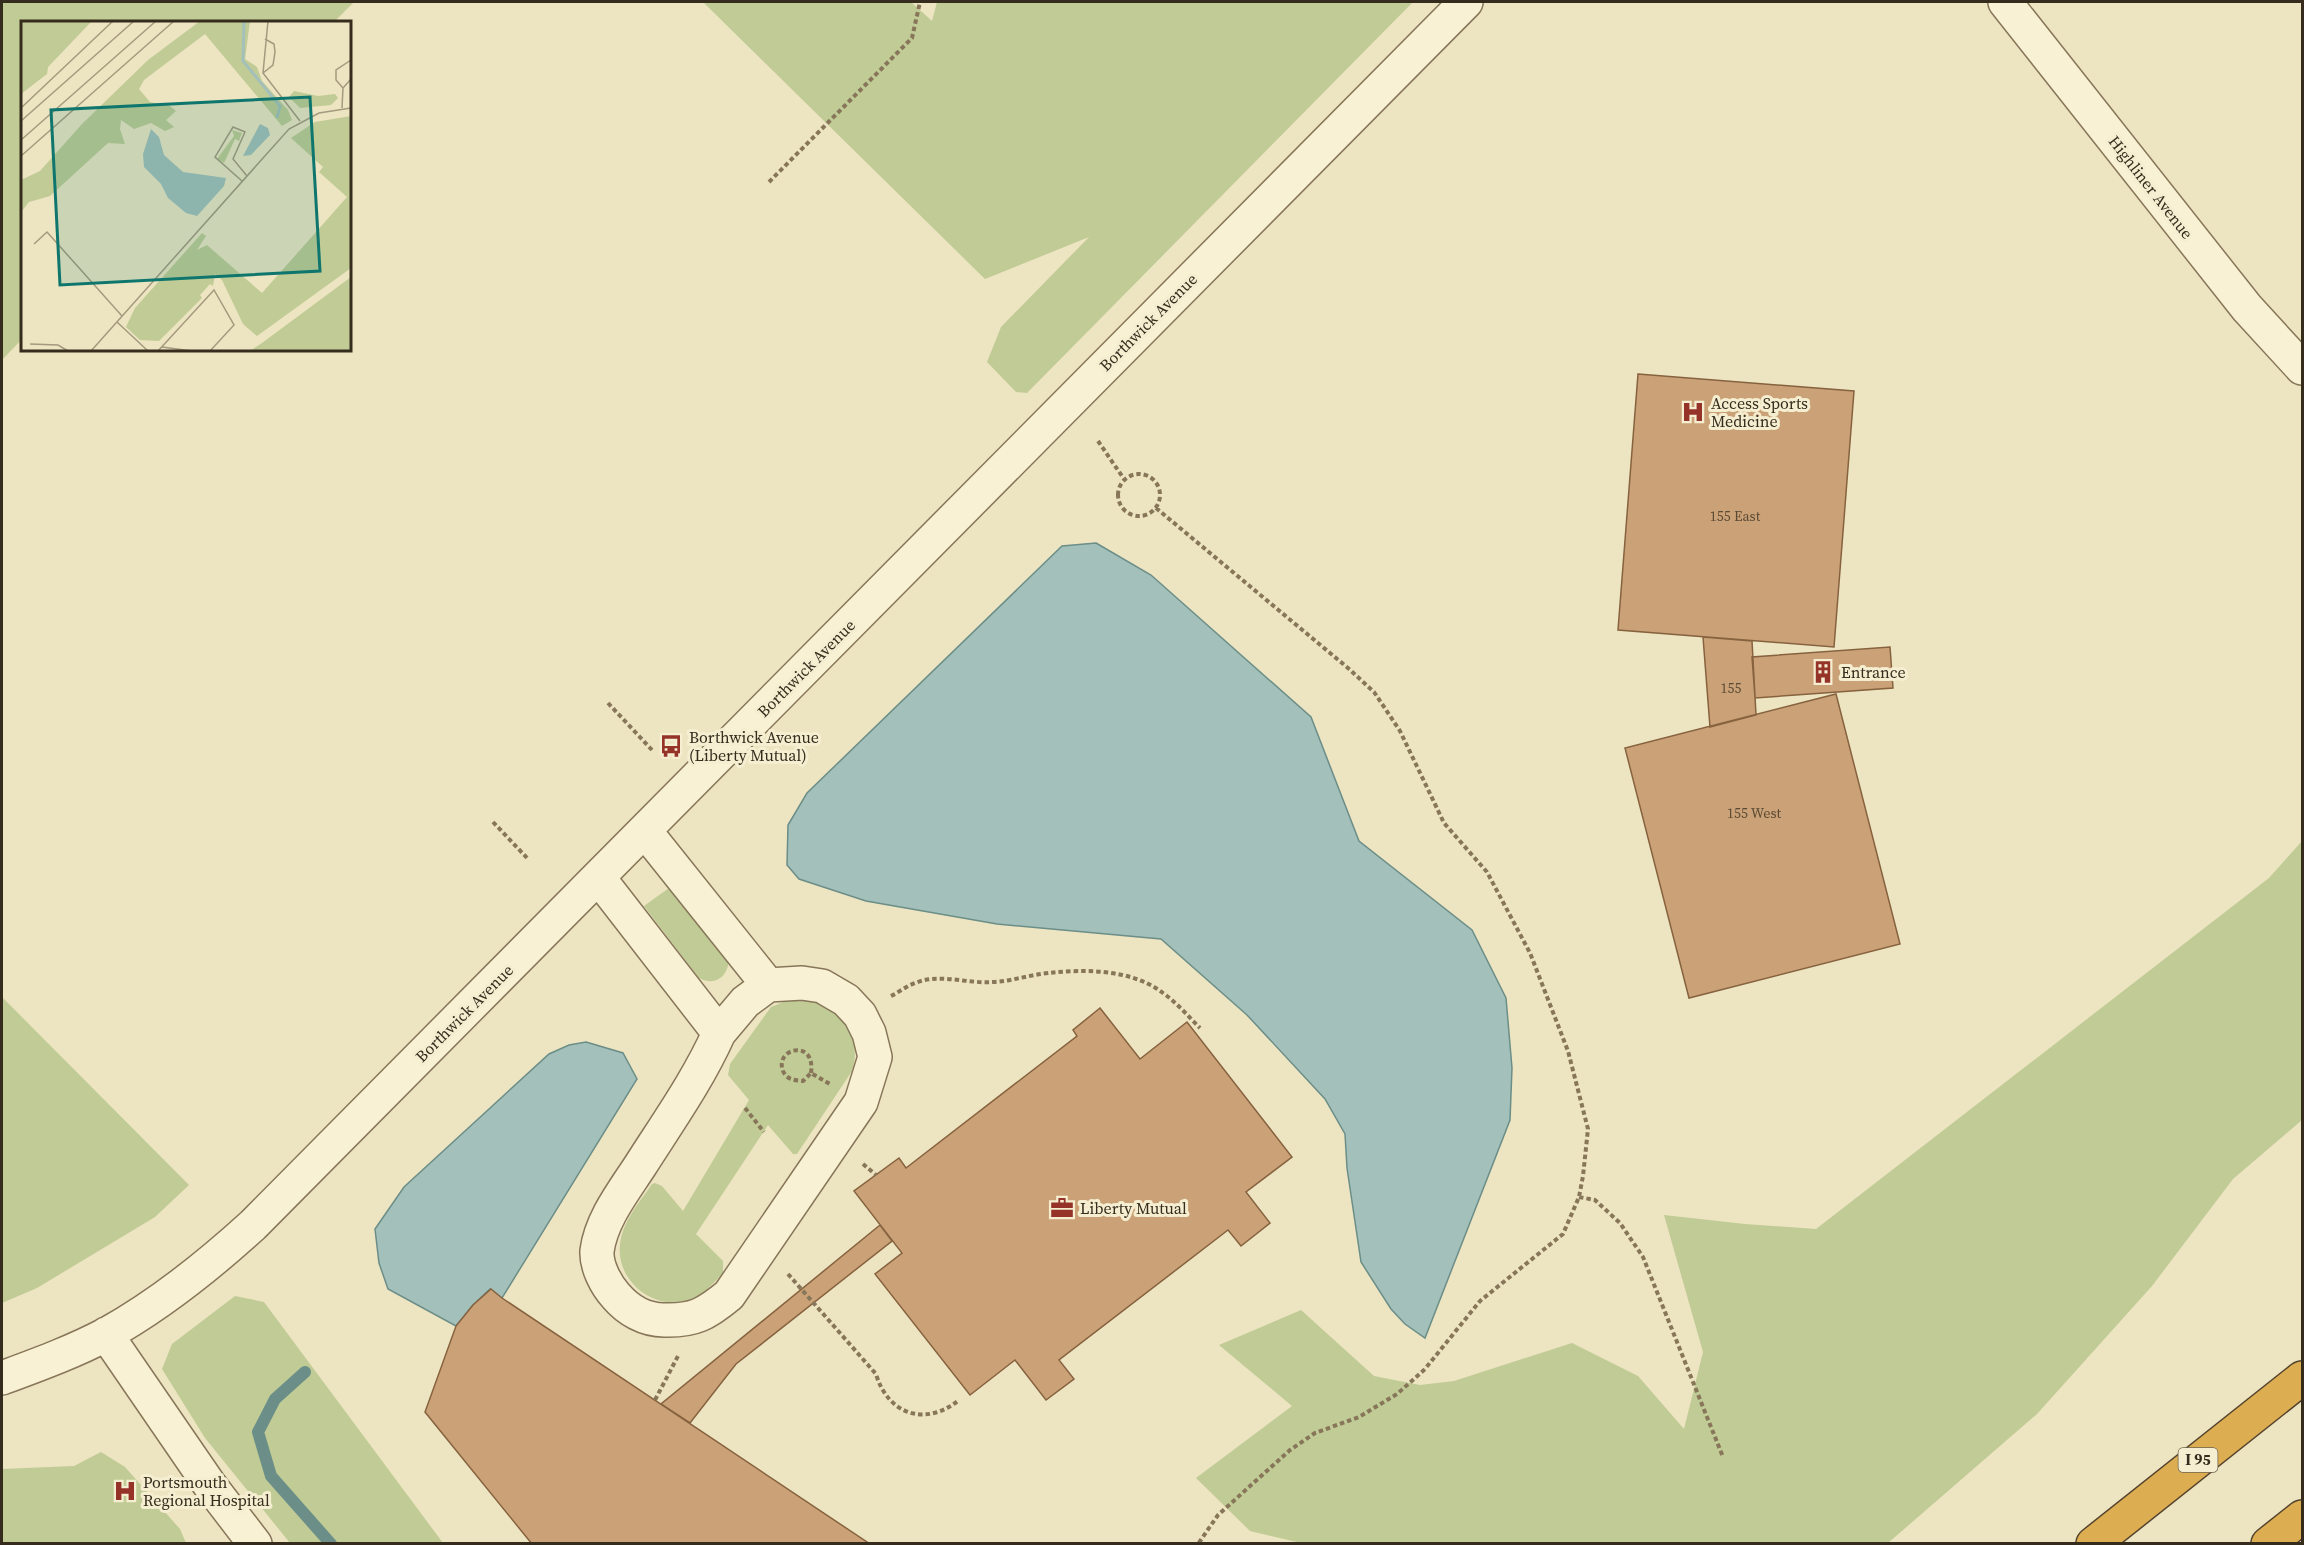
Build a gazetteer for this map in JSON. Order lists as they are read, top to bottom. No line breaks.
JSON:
{"streets":{"highway":["I 95"],"street":["Highliner Avenue","Borthwick Avenue"]},"places":{"hospital":["Access Sports Medicine","Portsmouth Regional Hospital"],"building":["Entrance"],"bus stop":["Borthwick Avenue (Liberty Mutual)"],"office":["Liberty Mutual"]},"house_numbers":["155 East","155","155 West"]}
